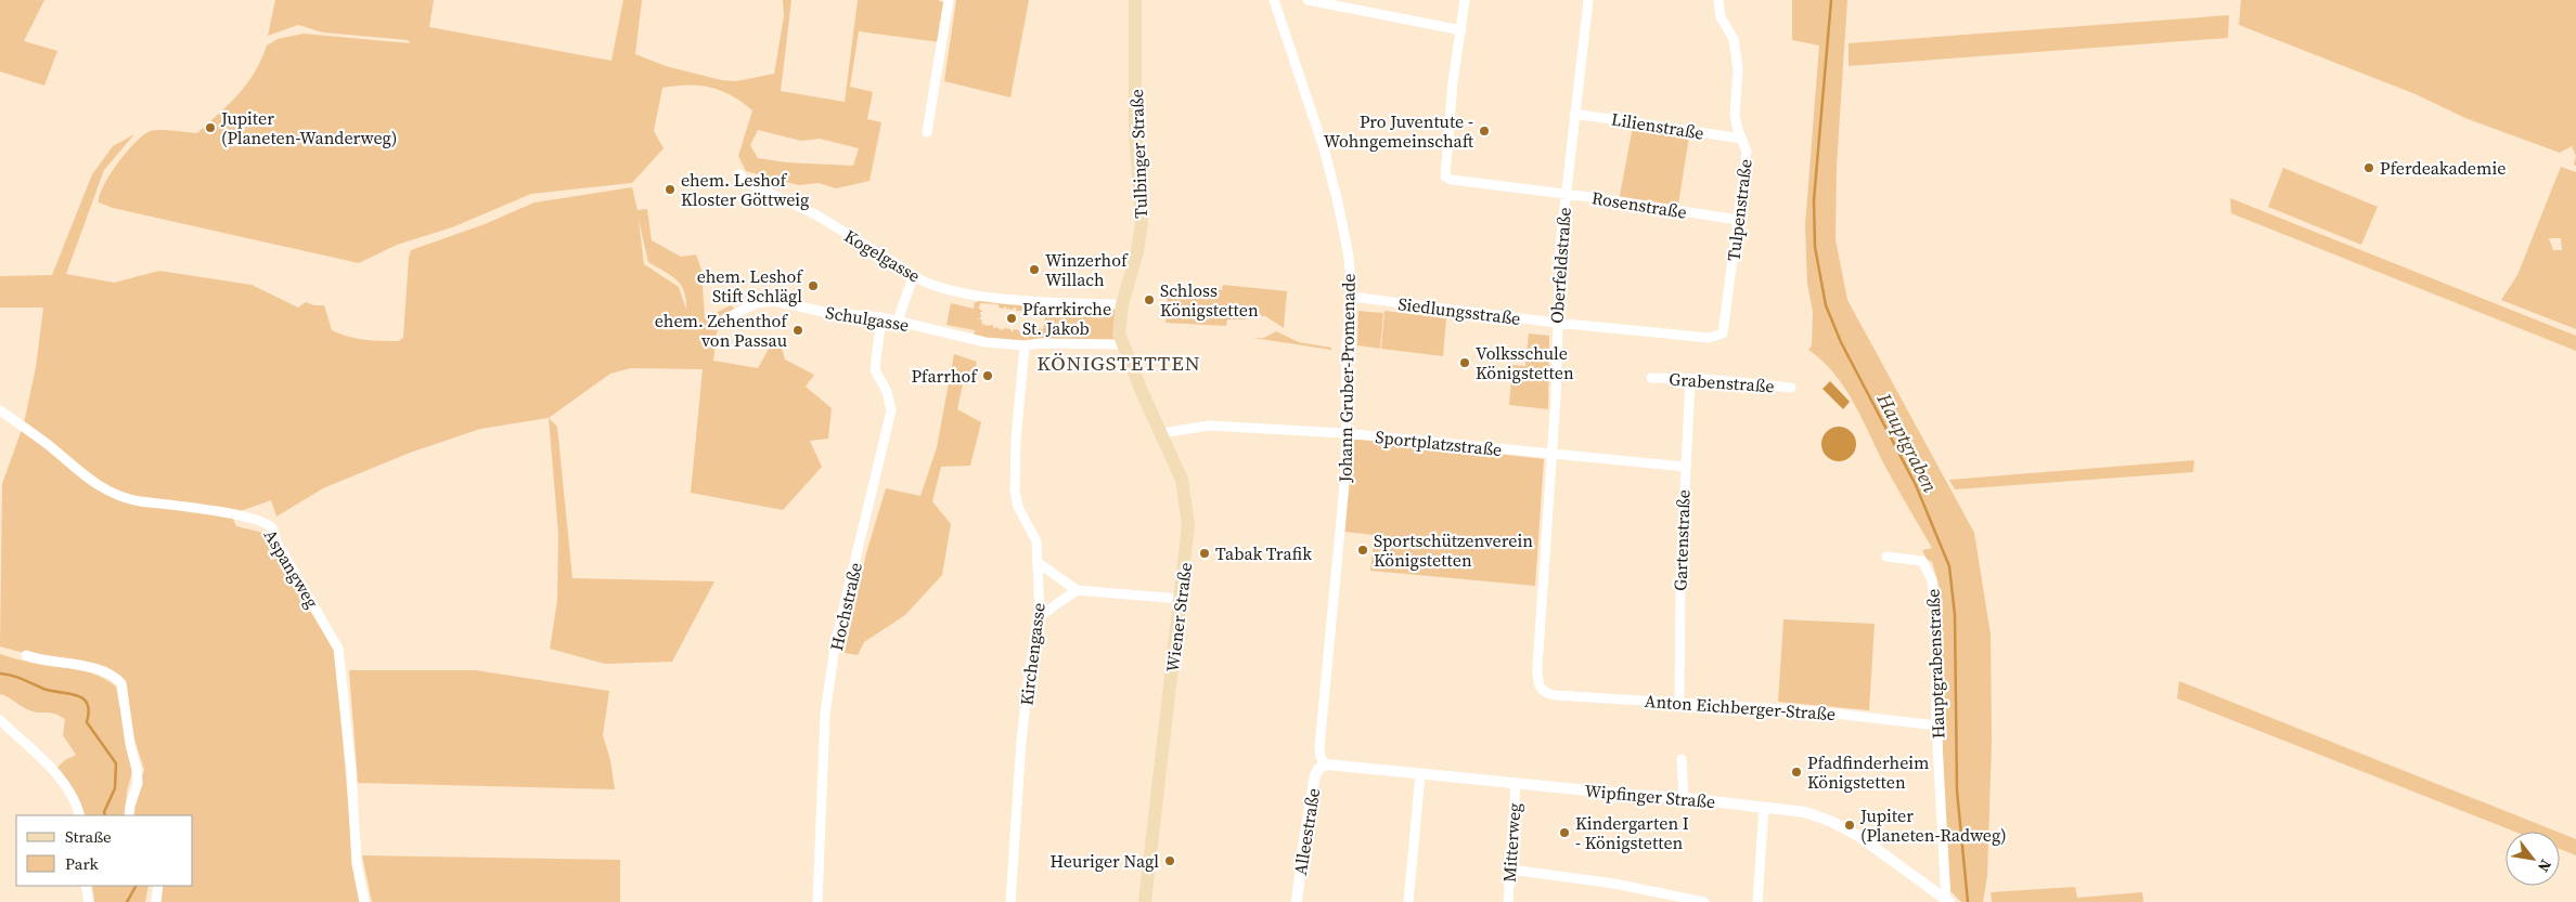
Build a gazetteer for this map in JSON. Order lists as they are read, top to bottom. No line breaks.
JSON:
{"streets":{"main road":["Tulbinger Straße","Wiener Straße"],"street":["Lilienstraße","Rosenstraße","Tulpenstraße","Kogelgasse","Oberfeldstraße","Siedlungsstraße","Schulgasse","Johann Gruber-Promenade","Grabenstraße","Sportplatzstraße","Gartenstraße","Aspangweg","Hochstraße","Kirchengasse","Hauptgrabenstraße","Anton Eichberger-Straße","Wipfinger Straße","Alleestraße","Mitterweg"]},"crossings":[["Lilienstraße","Tulpenstraße"],["Lilienstraße","Oberfeldstraße"],["Tulbinger Straße","Kogelgasse"],["Tulbinger Straße","Schulgasse"],["Tulbinger Straße","Wiener Straße"],["Rosenstraße","Tulpenstraße"],["Rosenstraße","Oberfeldstraße"],["Tulpenstraße","Siedlungsstraße"],["Oberfeldstraße","Siedlungsstraße"],["Oberfeldstraße","Sportplatzstraße"],["Oberfeldstraße","Anton Eichberger-Straße"],["Siedlungsstraße","Johann Gruber-Promenade"],["Schulgasse","Hochstraße"],["Schulgasse","Wiener Straße"],["Schulgasse","Kirchengasse"],["Johann Gruber-Promenade","Sportplatzstraße"],["Johann Gruber-Promenade","Wipfinger Straße"],["Johann Gruber-Promenade","Alleestraße"],["Grabenstraße","Gartenstraße"],["Sportplatzstraße","Gartenstraße"],["Sportplatzstraße","Wiener Straße"],["Gartenstraße","Anton Eichberger-Straße"],["Hauptgrabenstraße","Anton Eichberger-Straße"],["Hauptgrabenstraße","Wipfinger Straße"],["Wipfinger Straße","Alleestraße"],["Wipfinger Straße","Mitterweg"]],"districts":["KÖNIGSTETTEN"],"water":["Hauptgraben"],"places":["Jupiter (Planeten-Wanderweg)","Pro Juventute - Wohngemeinschaft","Pferdeakademie","ehem. Leshof Kloster Göttweig","Winzerhof Willach","ehem. Leshof Stift Schlägl","Schloss Königstetten","Pfarrkirche St. Jakob","ehem. Zehenthof von Passau","Volksschule Königstetten","Pfarrhof","Sportschützenverein Königstetten","Tabak Trafik","Pfadfinderheim Königstetten","Jupiter (Planeten-Radweg)","Kindergarten I - Königstetten","Heuriger Nagl"],"legend":["Straße","Park"],"north":"bottom right"}
